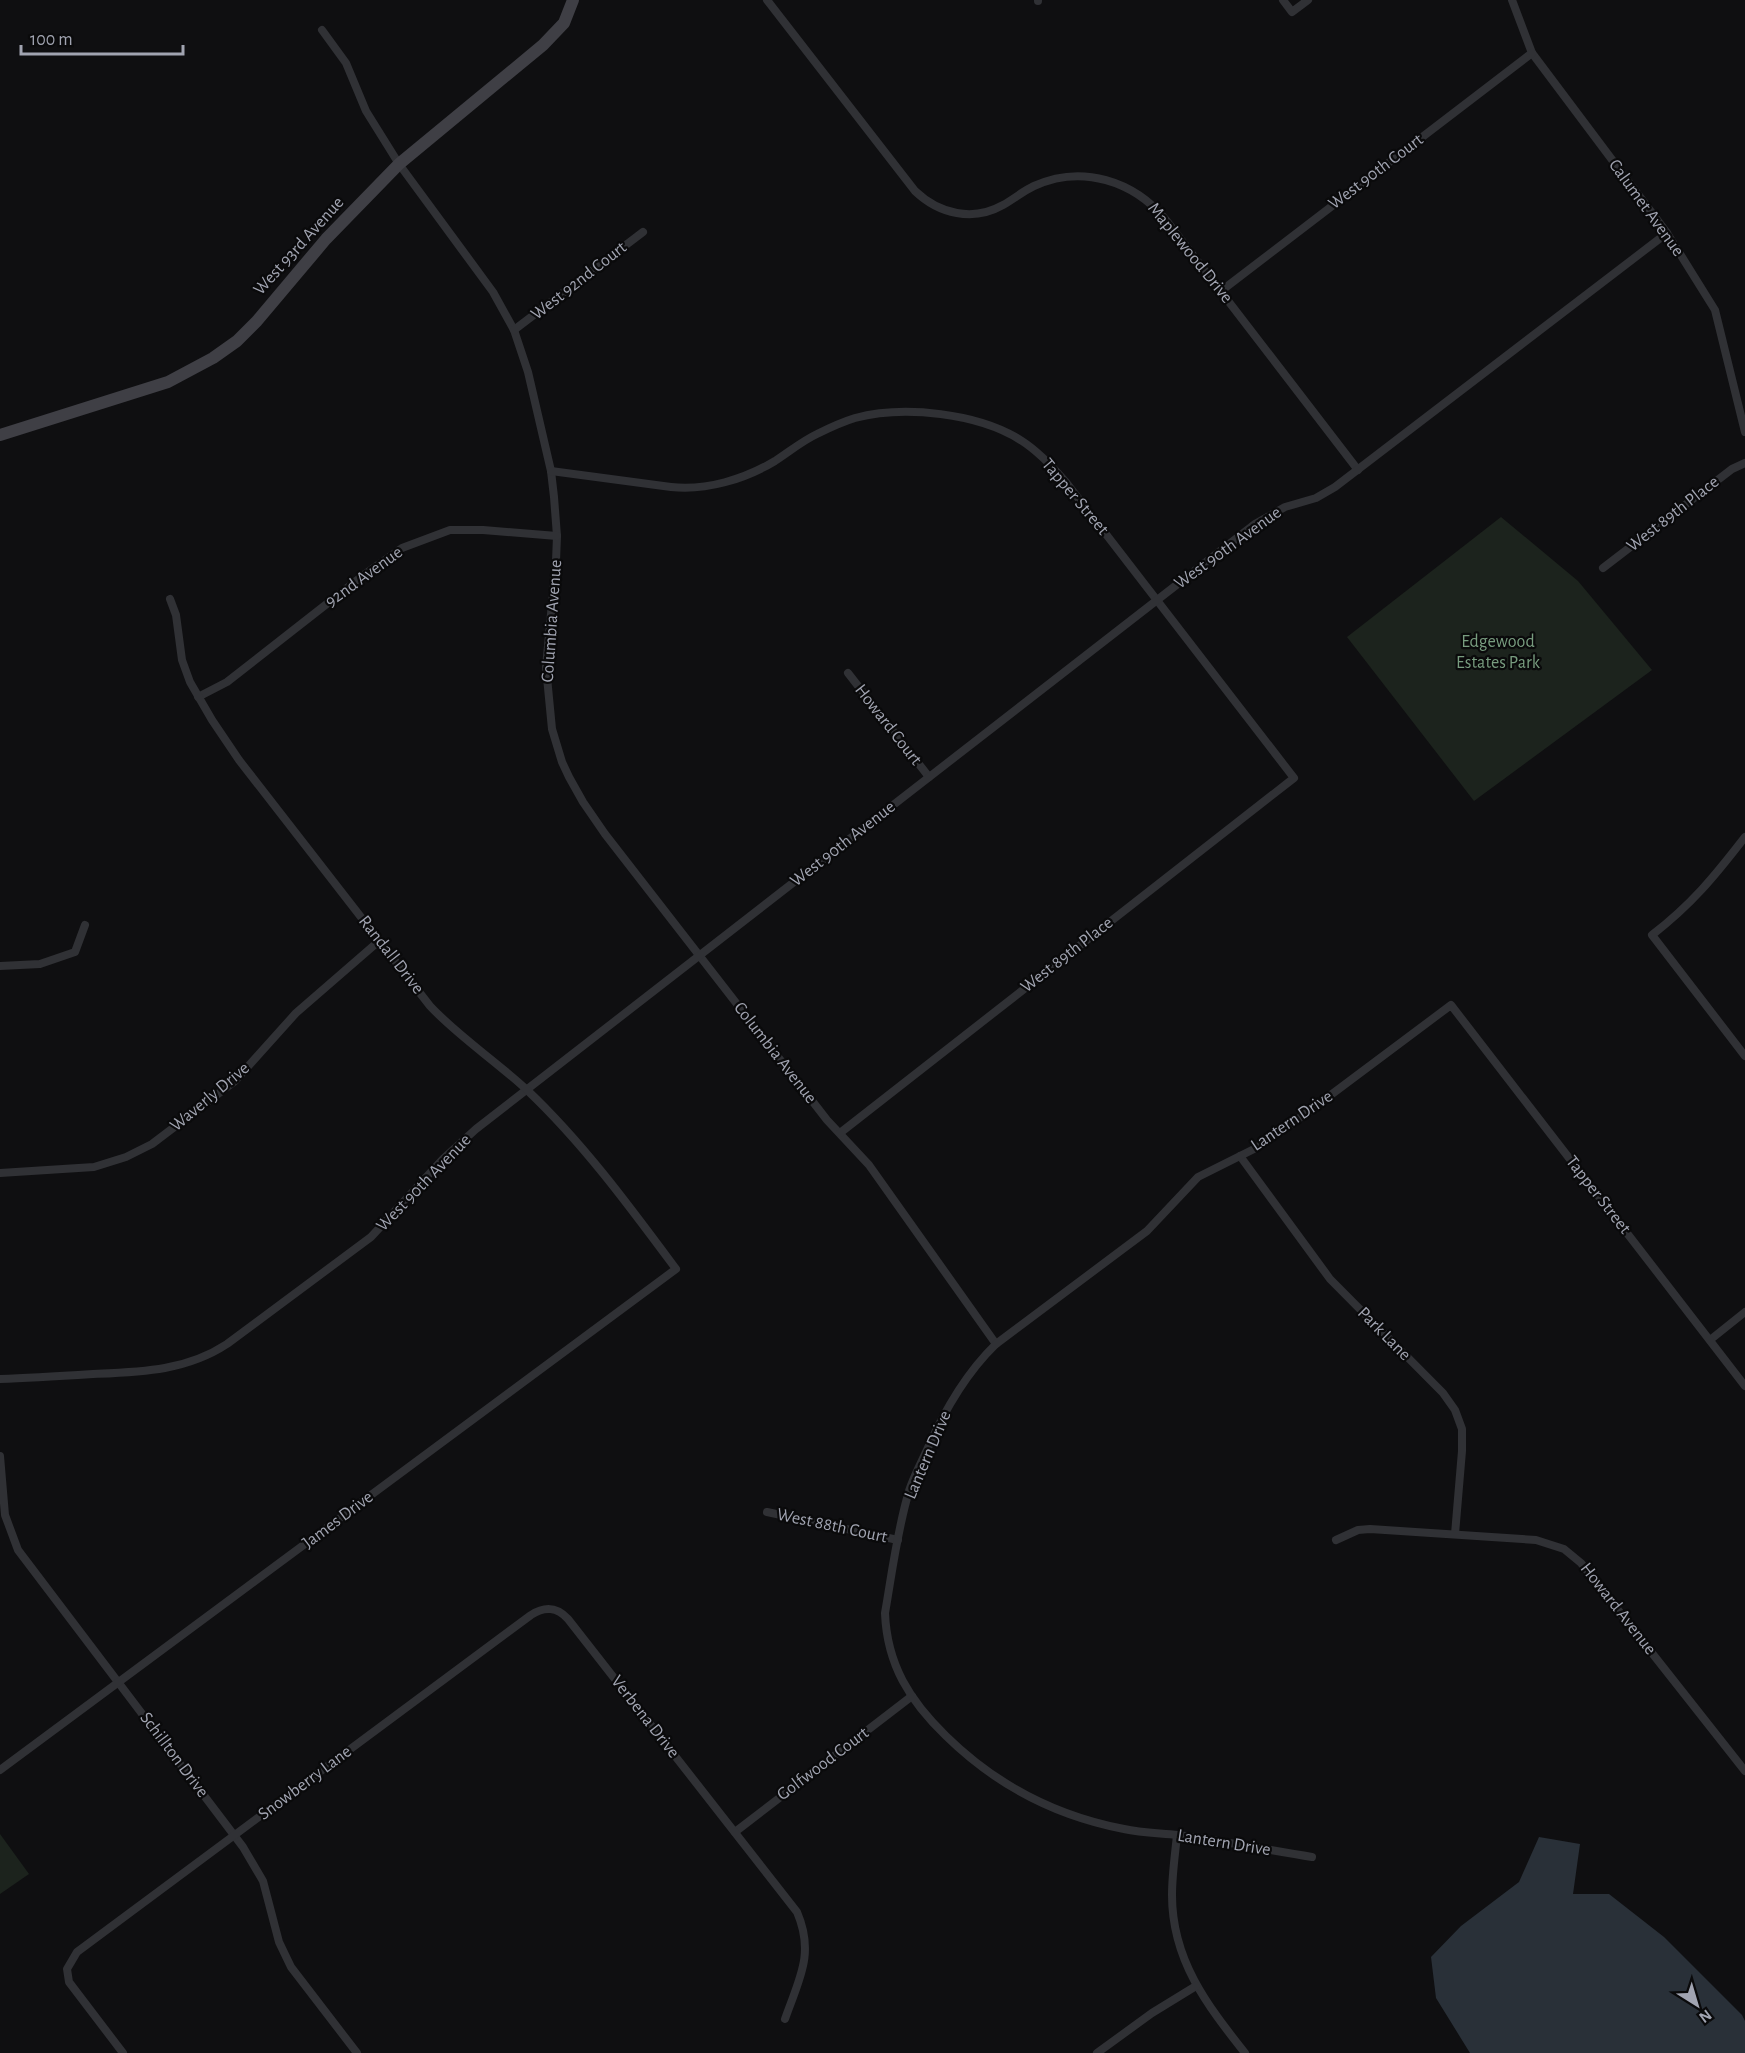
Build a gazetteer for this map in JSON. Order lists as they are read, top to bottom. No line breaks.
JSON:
{"streets":{"street":["West 90th Court","Calumet Avenue","West 93rd Avenue","Maplewood Drive","West 92nd Court","Tapper Street","West 89th Place","West 90th Avenue","92nd Avenue","Columbia Avenue","Howard Court","Randall Drive","Waverly Drive","Lantern Drive","Park Lane","James Drive","West 88th Court","Howard Avenue","Verbena Drive","Schillton Drive","Golfwood Court","Snowberry Lane"]},"crossings":[["West 90th Court","Calumet Avenue"],["West 90th Court","Maplewood Drive"],["Calumet Avenue","West 90th Avenue"],["West 93rd Avenue","Columbia Avenue"],["Maplewood Drive","West 90th Avenue"],["West 92nd Court","Columbia Avenue"],["Tapper Street","West 89th Place"],["Tapper Street","West 90th Avenue"],["Tapper Street","Columbia Avenue"],["Tapper Street","Lantern Drive"],["West 89th Place","Columbia Avenue"],["West 90th Avenue","Columbia Avenue"],["West 90th Avenue","Howard Court"],["West 90th Avenue","Randall Drive"],["92nd Avenue","Columbia Avenue"],["92nd Avenue","Randall Drive"],["Columbia Avenue","Lantern Drive"],["Randall Drive","Waverly Drive"],["Randall Drive","James Drive"],["Lantern Drive","Park Lane"],["Lantern Drive","West 88th Court"],["Lantern Drive","Golfwood Court"],["Park Lane","Howard Avenue"],["James Drive","Schillton Drive"],["Verbena Drive","Golfwood Court"],["Verbena Drive","Snowberry Lane"],["Schillton Drive","Snowberry Lane"]],"parks":["Edgewood Estates Park"],"scale_bar":"100 m","north":"bottom right"}
